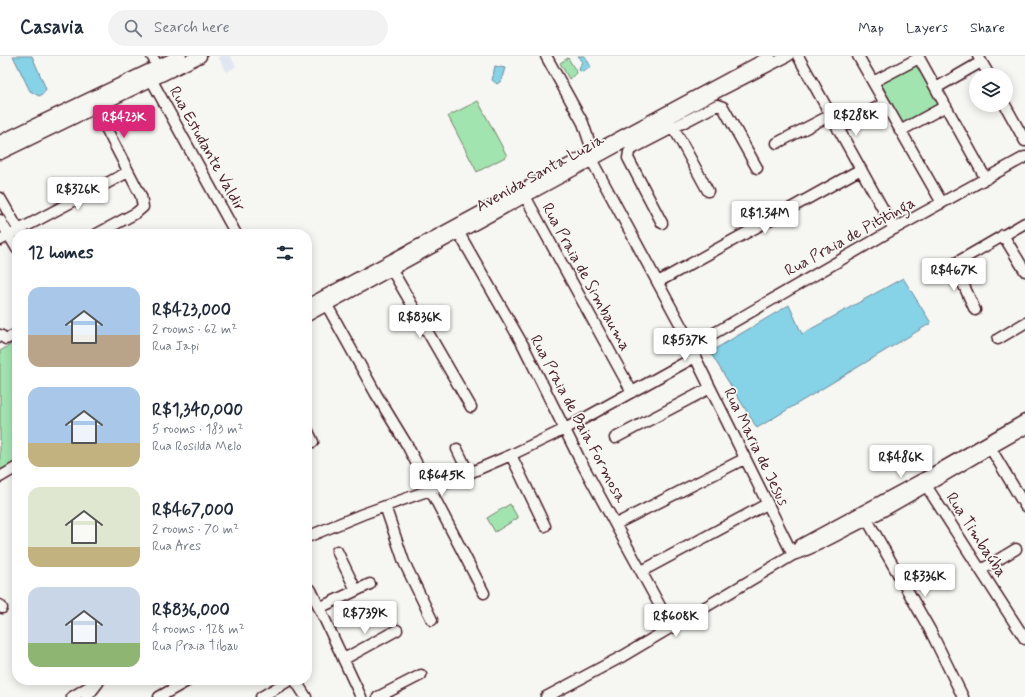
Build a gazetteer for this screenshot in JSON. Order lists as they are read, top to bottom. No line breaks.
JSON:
{"streets":{"street":["Rua Estudante Valdir","Avenida Santa Luzia","Rua Praia de Pititinga","Rua Praia de Simbauma","Rua Praia de Baia Formosa","Rua Maria de Jesus","Rua Timbaúba"]},"crossings":[["Avenida Santa Luzia","Rua Praia de Simbauma"],["Avenida Santa Luzia","Rua Praia de Baia Formosa"],["Avenida Santa Luzia","Rua Maria de Jesus"],["Rua Praia de Pititinga","Rua Maria de Jesus"]],"page":{"header":"Casavia","search":"Search here","nav":["Map","Layers","Share"],"price":["R$288K","R$423K","R$326K","R$1.34M","R$467K","R$836K","R$537K","R$486K","R$645K","R$336K","R$739K","R$608K"],"heading":"12 homes","list":[{"name":"R$423,000","note":"2 rooms · 62 m² · Rua Japi"},{"name":"R$1,340,000","note":"5 rooms · 183 m² · Rua Rosilda Melo"},{"name":"R$467,000","note":"2 rooms · 70 m² · Rua Ares"},{"name":"R$836,000","note":"4 rooms · 128 m² · Rua Praia Tibau"}]}}
